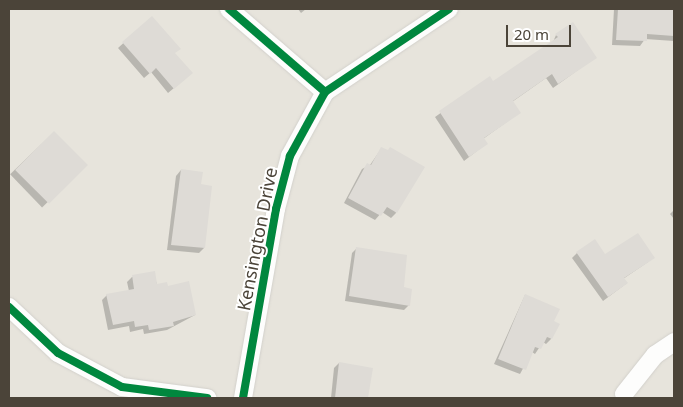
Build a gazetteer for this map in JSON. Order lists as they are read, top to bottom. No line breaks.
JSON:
{"streets":{"street":["Kensington Drive"]},"scale_bar":"20 m"}
